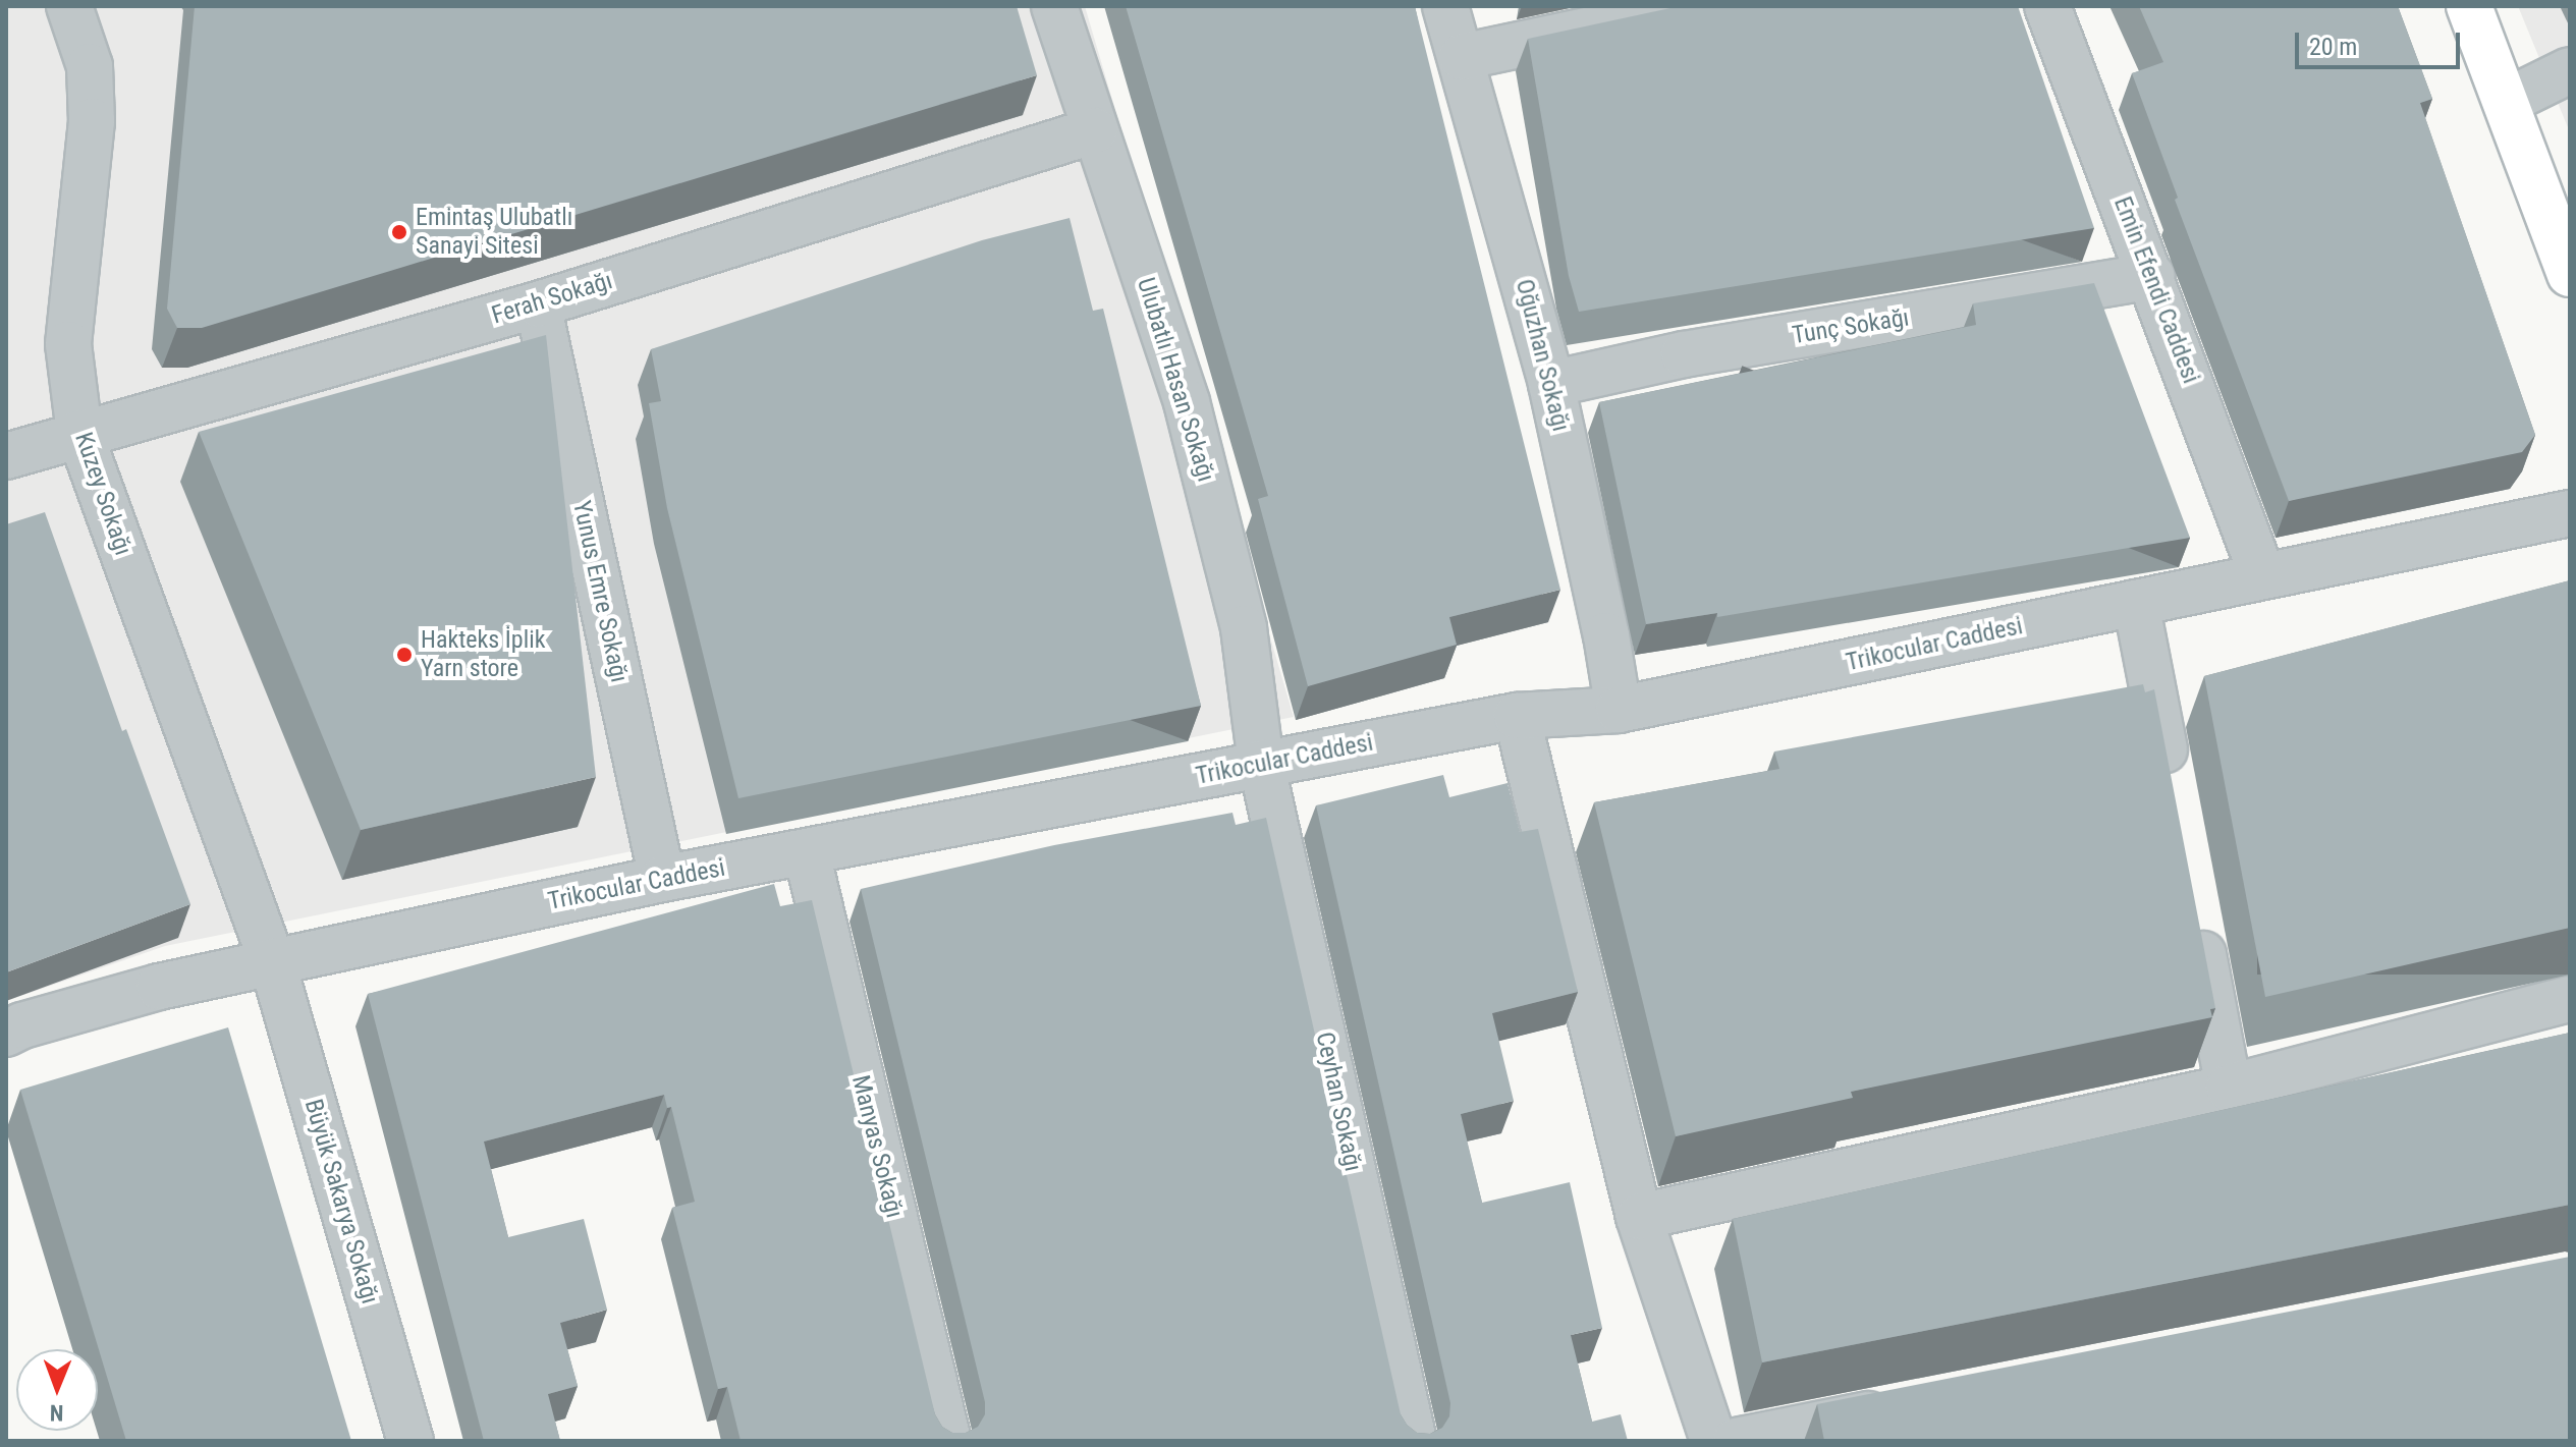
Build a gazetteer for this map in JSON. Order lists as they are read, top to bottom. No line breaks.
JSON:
{"streets":{"street":["Emin Efendi Caddesi","Ferah Sokağı","Tunç Sokağı","Oğuzhan Sokağı","Ulubatlı Hasan Sokağı","Kuzey Sokağı","Yunus Emre Sokağı","Trikocular Caddesi","Ceyhan Sokağı","Manyas Sokağı","Büyük Sakarya Sokağı"]},"crossings":[["Emin Efendi Caddesi","Tunç Sokağı"],["Emin Efendi Caddesi","Trikocular Caddesi"],["Ferah Sokağı","Ulubatlı Hasan Sokağı"],["Ferah Sokağı","Kuzey Sokağı"],["Ferah Sokağı","Yunus Emre Sokağı"],["Tunç Sokağı","Oğuzhan Sokağı"],["Oğuzhan Sokağı","Trikocular Caddesi"],["Ulubatlı Hasan Sokağı","Trikocular Caddesi"],["Ulubatlı Hasan Sokağı","Ceyhan Sokağı"],["Kuzey Sokağı","Trikocular Caddesi"],["Kuzey Sokağı","Büyük Sakarya Sokağı"],["Yunus Emre Sokağı","Trikocular Caddesi"],["Trikocular Caddesi","Ceyhan Sokağı"],["Trikocular Caddesi","Manyas Sokağı"],["Trikocular Caddesi","Büyük Sakarya Sokağı"]],"places":["Emintaş Ulubatlı Sanayi Sitesi","Hakteks İplik Yarn store"],"scale_bar":"20 m","north":"bottom"}
